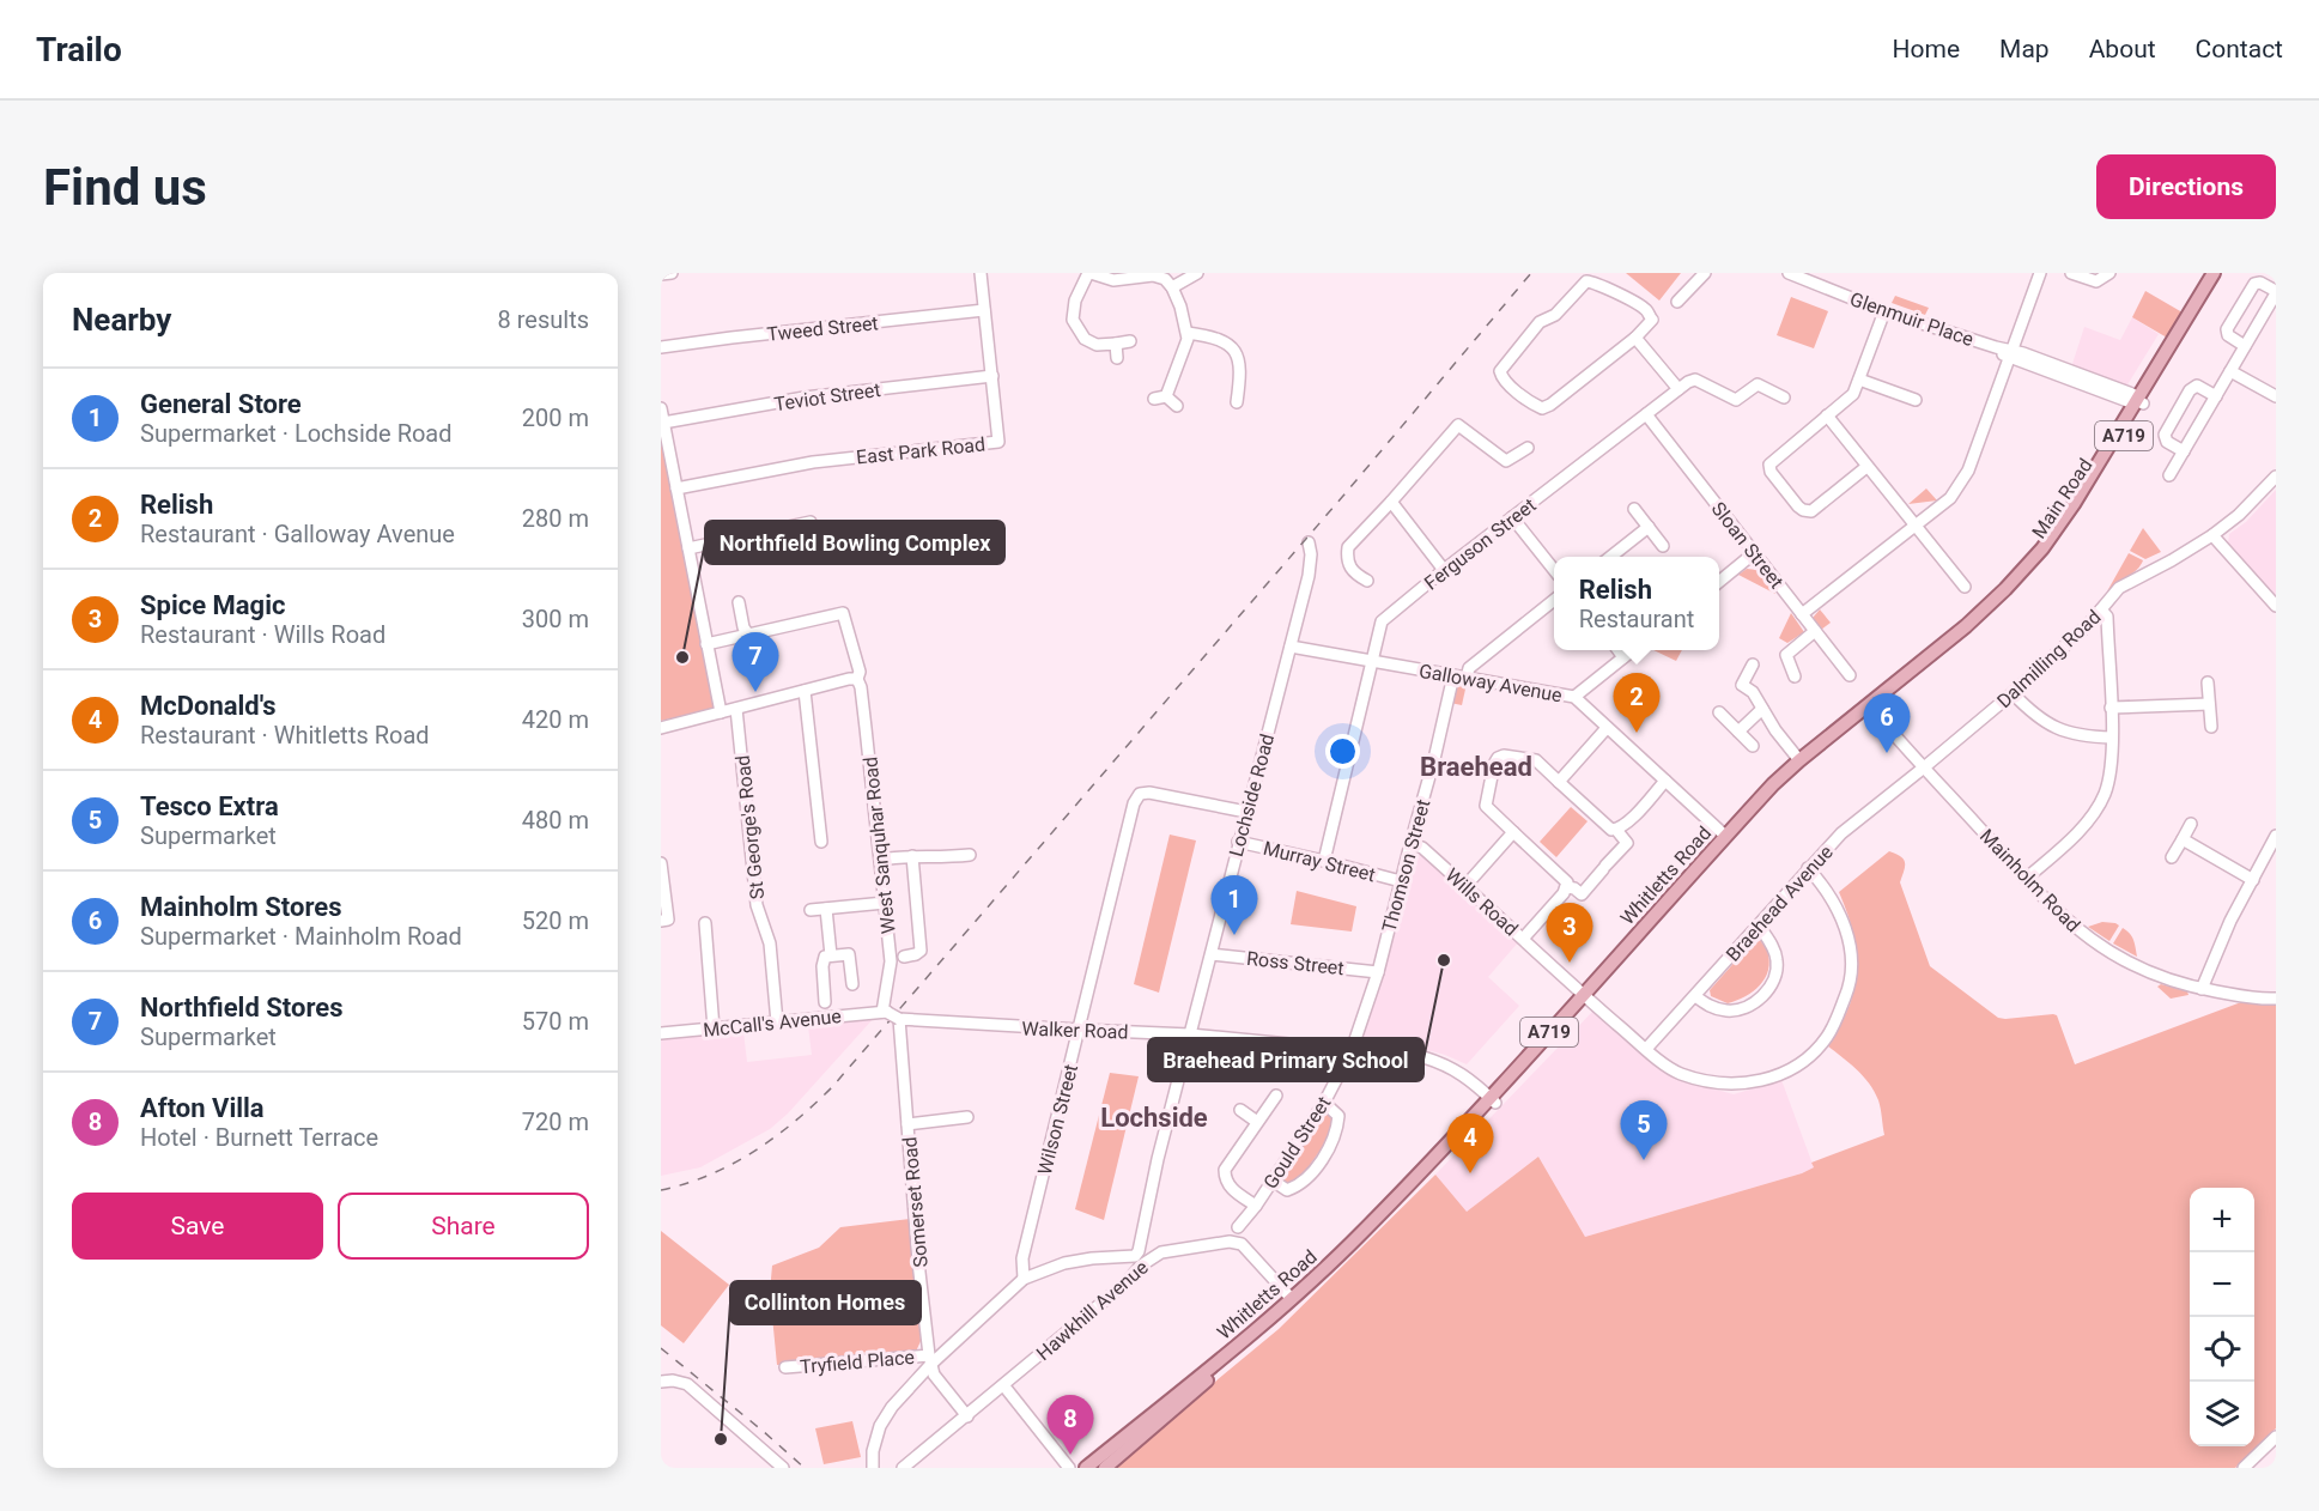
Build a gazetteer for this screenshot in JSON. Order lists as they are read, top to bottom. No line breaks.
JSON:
{"streets":{"main road":["A719","Main Road","Whitletts Road"],"street":["Glenmuir Place","Tweed Street","Teviot Street","East Park Road","Ferguson Street","Sloan Street","Dalmilling Road","Galloway Avenue","Lochside Road","St George's Road","West Sanquhar Road","Murray Street","Thomson Street","Mainholm Road","Wills Road","Braehead Avenue","Ross Street","McCall's Avenue","Walker Road","Wilson Street","Gould Street","Somerset Road","Hawkhill Avenue","Tryfield Place"]},"crossings":[["Glenmuir Place","Main Road"],["Tweed Street","East Park Road"],["Teviot Street","East Park Road"],["Main Road","Whitletts Road"],["Ferguson Street","Sloan Street"],["Ferguson Street","Galloway Avenue"],["Ferguson Street","Murray Street"],["Dalmilling Road","Mainholm Road"],["Dalmilling Road","Braehead Avenue"],["Galloway Avenue","Lochside Road"],["Galloway Avenue","Thomson Street"],["Galloway Avenue","Whitletts Road"],["Lochside Road","Murray Street"],["Lochside Road","Ross Street"],["Lochside Road","Walker Road"],["Lochside Road","Wilson Street"],["St George's Road","McCall's Avenue"],["West Sanquhar Road","McCall's Avenue"],["Murray Street","Thomson Street"],["Thomson Street","Wills Road"],["Thomson Street","Ross Street"],["Thomson Street","Gould Street"],["Whitletts Road","Mainholm Road"],["Whitletts Road","Wills Road"],["Whitletts Road","Walker Road"],["Whitletts Road","Hawkhill Avenue"],["Mainholm Road","Braehead Avenue"],["Wills Road","Braehead Avenue"],["Ross Street","Gould Street"],["Walker Road","Wilson Street"],["Walker Road","Gould Street"],["Walker Road","Somerset Road"],["Somerset Road","Hawkhill Avenue"],["Somerset Road","Tryfield Place"]],"districts":["Braehead","Lochside"],"places":["Northfield Bowling Complex","Braehead Primary School","Collinton Homes"],"page":{"header":"Trailo","nav":["Home","Map","About","Contact"],"buttons":["Directions",["Save","Share"]],"title":"Find us","heading":["Nearby","8 results"],"list":[{"mark":"1","name":"General Store","note":"Supermarket · Lochside Road","value":"200 m"},{"mark":"2","name":"Relish","note":"Restaurant · Galloway Avenue","value":"280 m"},{"mark":"3","name":"Spice Magic","note":"Restaurant · Wills Road","value":"300 m"},{"mark":"4","name":"McDonald's","note":"Restaurant · Whitletts Road","value":"420 m"},{"mark":"5","name":"Tesco Extra","note":"Supermarket","value":"480 m"},{"mark":"6","name":"Mainholm Stores","note":"Supermarket · Mainholm Road","value":"520 m"},{"mark":"7","name":"Northfield Stores","note":"Supermarket","value":"570 m"},{"mark":"8","name":"Afton Villa","note":"Hotel · Burnett Terrace","value":"720 m"}],"popup":["Relish","Restaurant"],"pins":["7","2","6","1","3","5","4","8"],"map_buttons":["+","−"]}}
